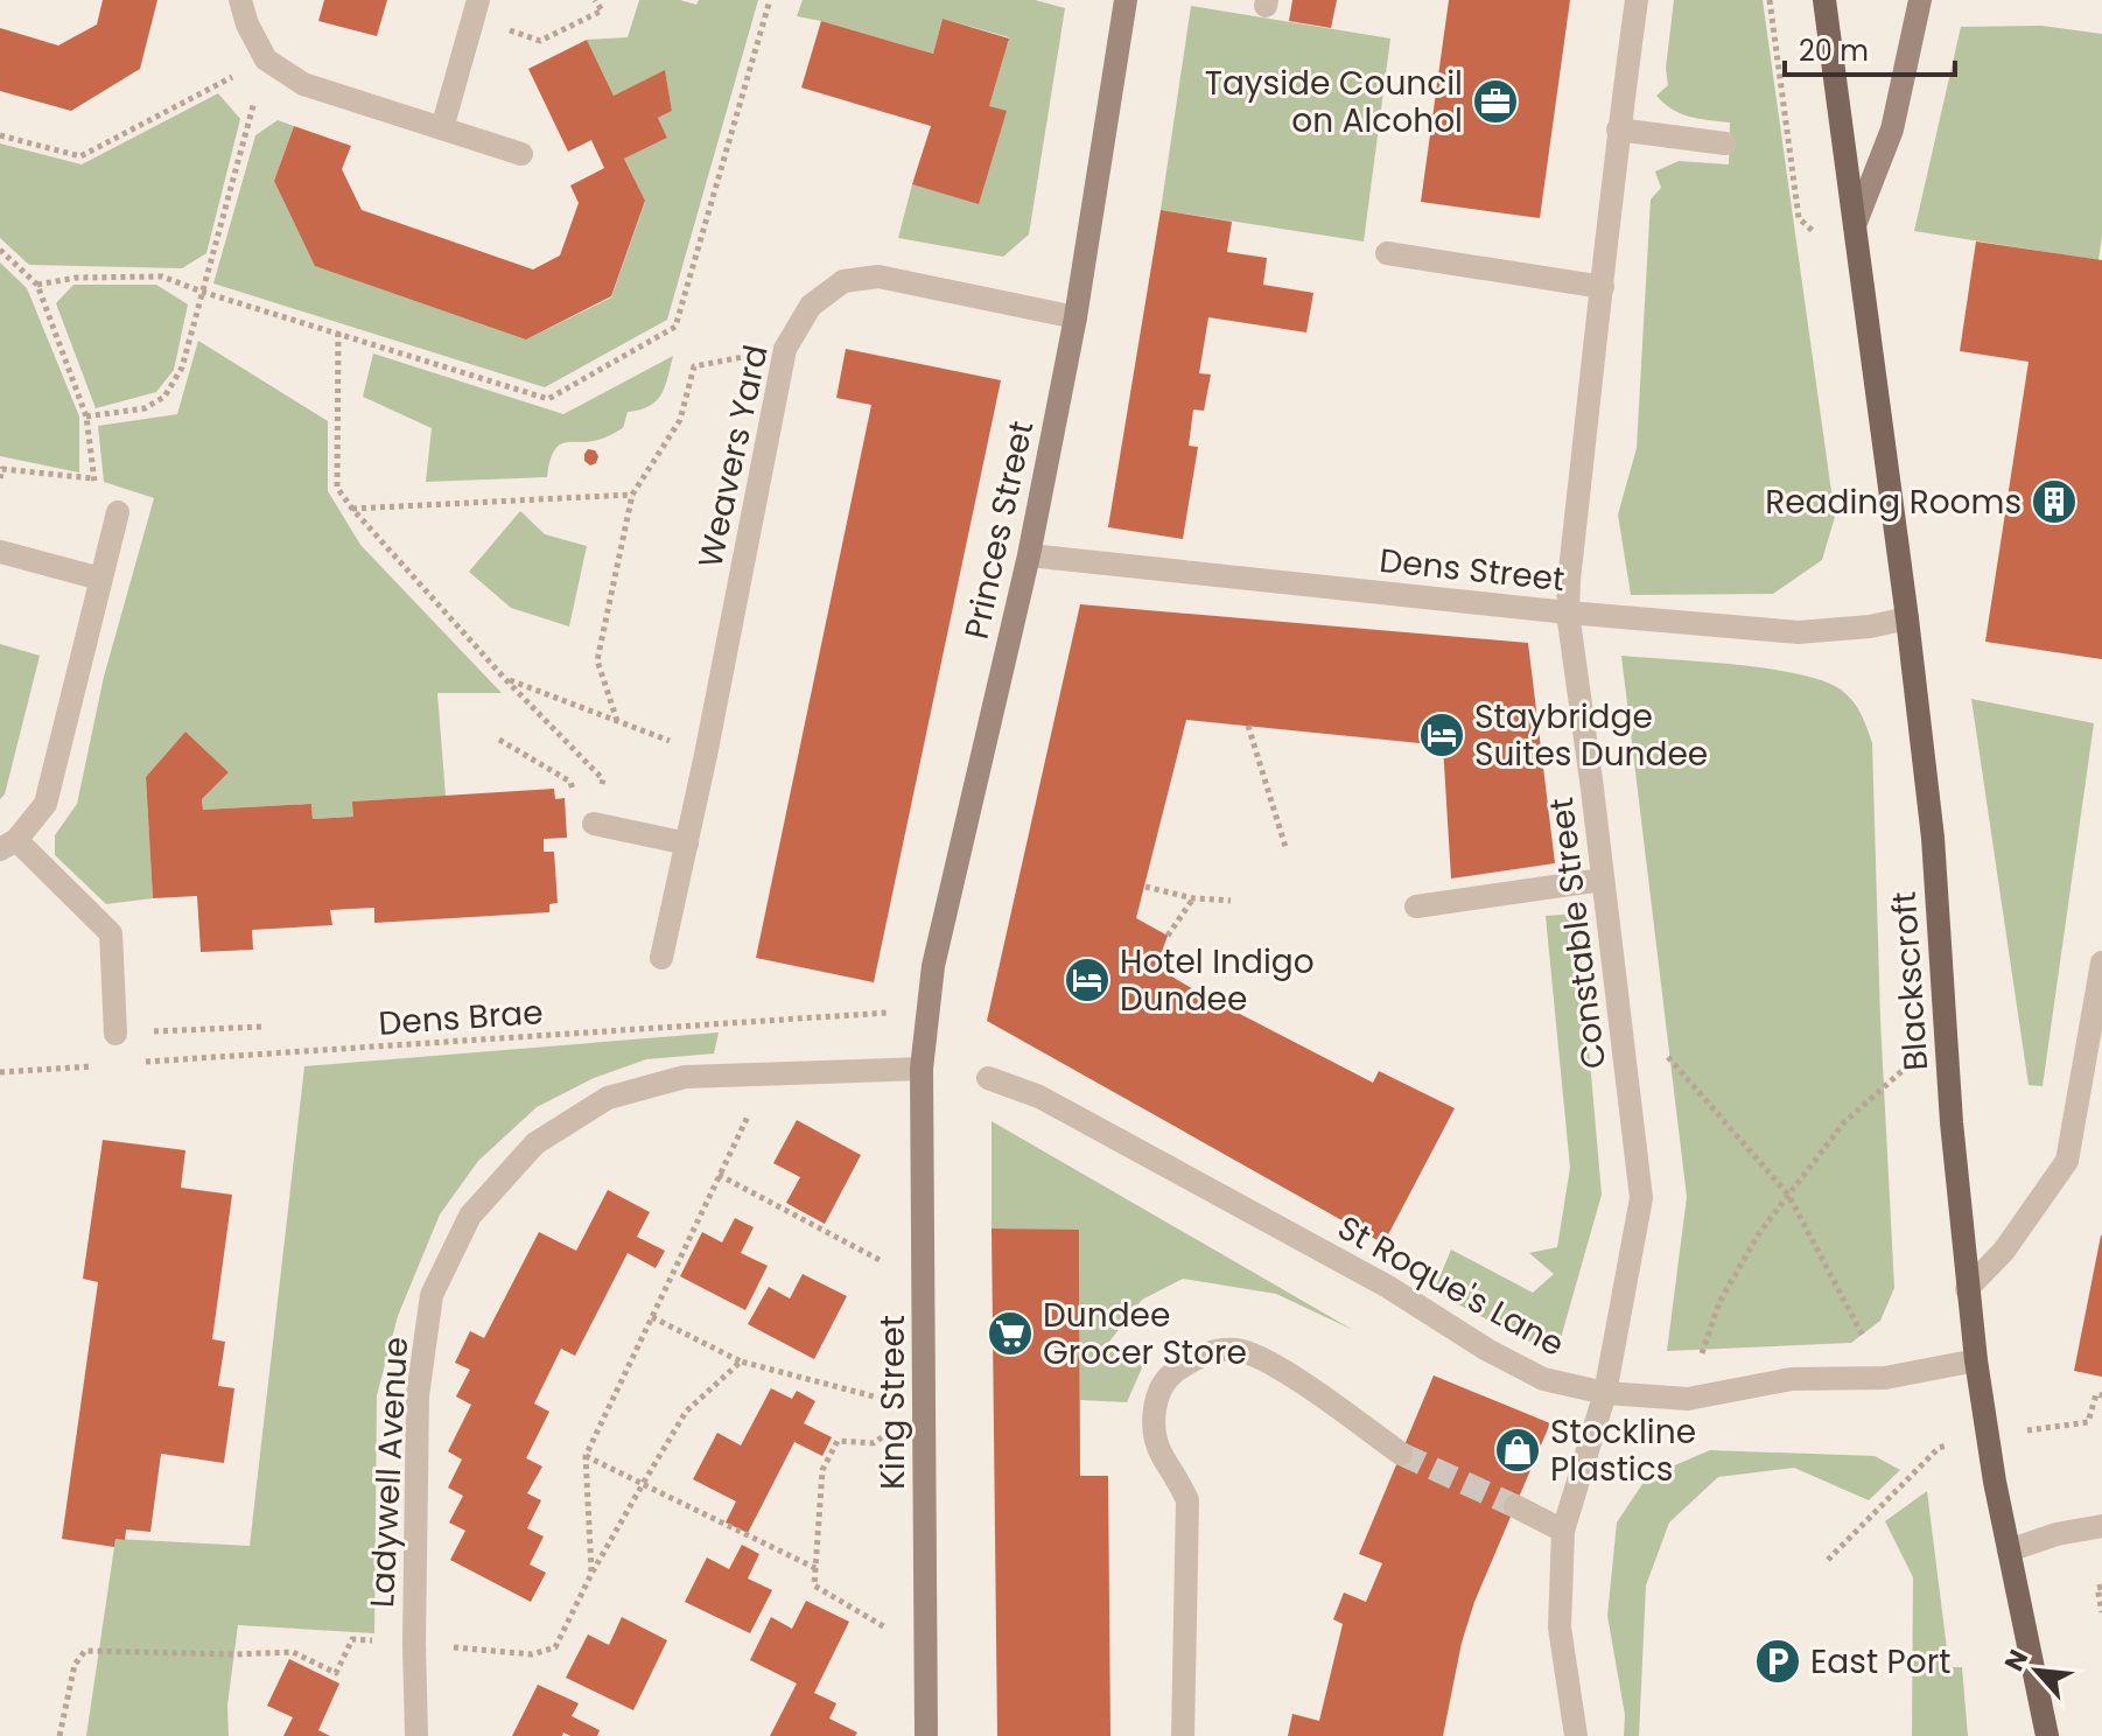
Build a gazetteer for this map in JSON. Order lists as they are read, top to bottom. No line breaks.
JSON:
{"streets":{"main road":["Blackscroft"],"street":["Weavers Yard","Princes Street","Dens Street","Constable Street","St Roque's Lane","King Street","Ladywell Avenue"],"path":["Dens Brae"]},"crossings":[["Weavers Yard","Princes Street"],["Princes Street","Dens Street"],["Princes Street","Dens Brae"],["Princes Street","King Street"],["Princes Street","Ladywell Avenue"],["Dens Street","Constable Street"],["Dens Street","Blackscroft"],["Constable Street","St Roque's Lane"],["Blackscroft","St Roque's Lane"],["King Street","Ladywell Avenue"]],"places":{"office":["Tayside Council on Alcohol"],"building":["Reading Rooms"],"hotel":["Staybridge Suites Dundee","Hotel Indigo Dundee"],"supermarket":["Dundee Grocer Store"],"shop":["Stockline Plastics"],"parking":["East Port"]},"scale_bar":"20 m","north":"top left"}
